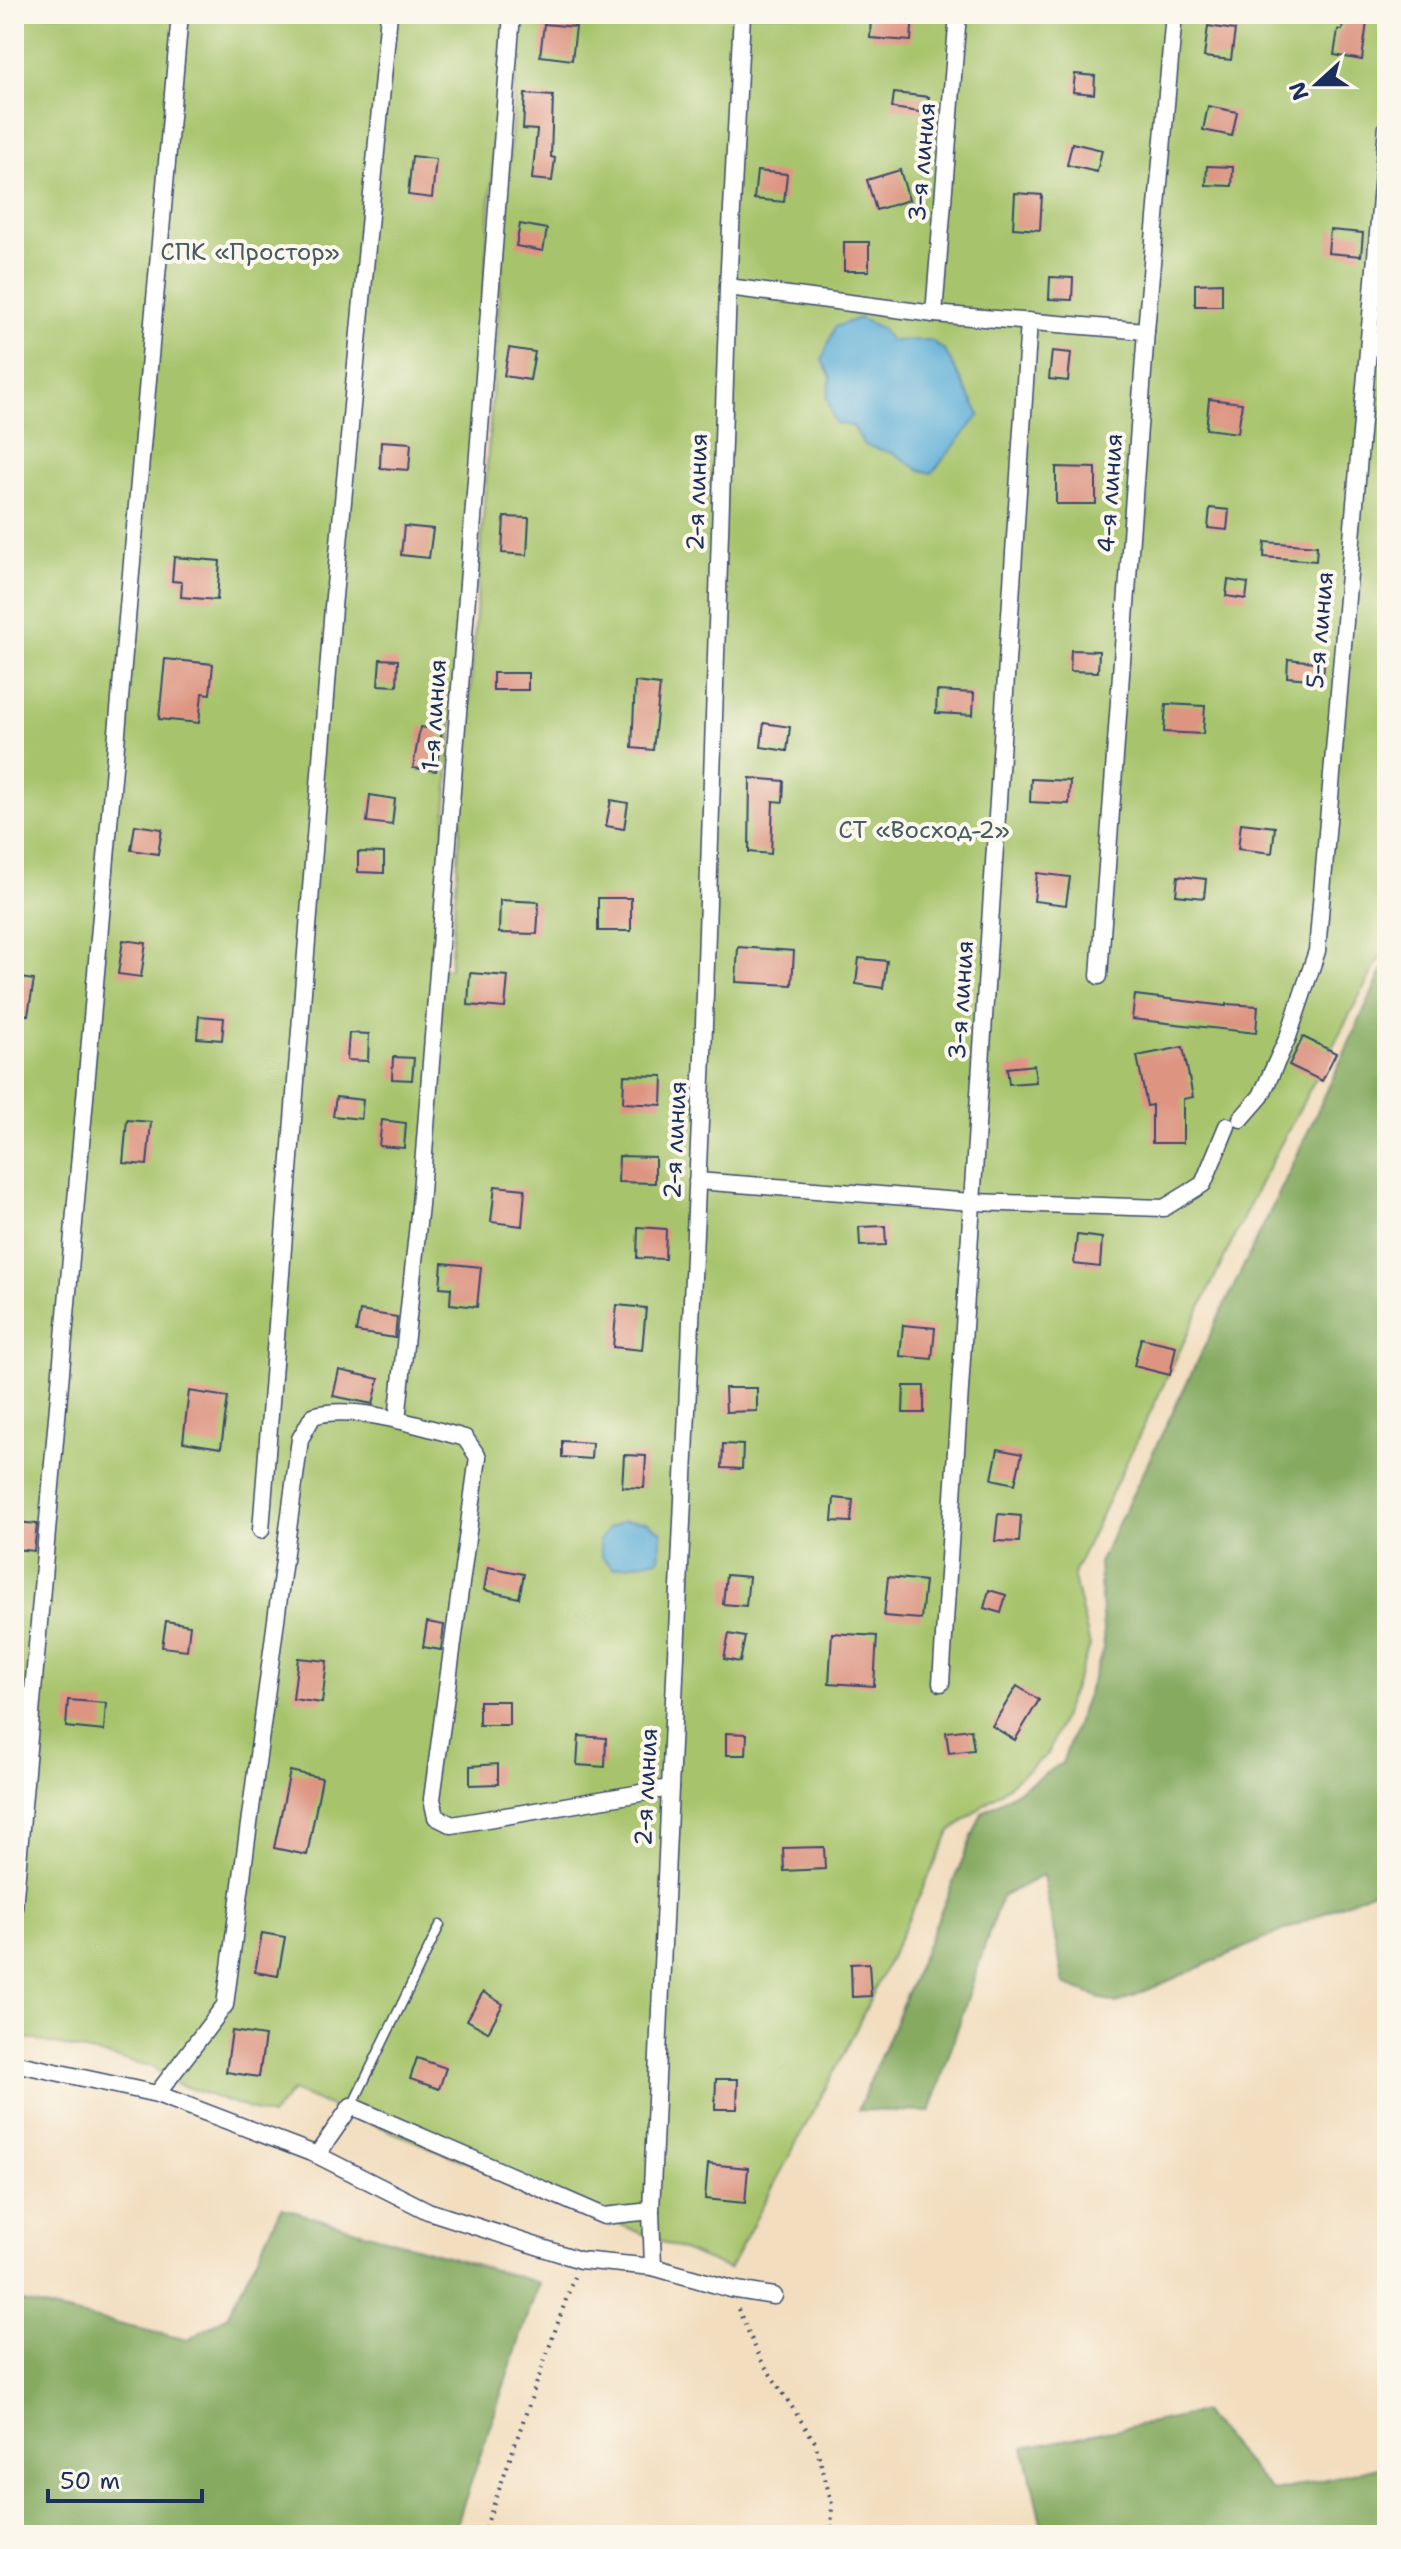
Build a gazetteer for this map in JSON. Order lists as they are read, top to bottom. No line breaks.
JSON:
{"streets":{"street":["3-я линия","2-я линия","4-я линия","5-я линия","1-я линия"]},"crossings":[["3-я линия","5-я линия"],["2-я линия","5-я линия"]],"parks":["СПК «Простор»","СТ «Восход-2»"],"scale_bar":"50 m","north":"left"}
